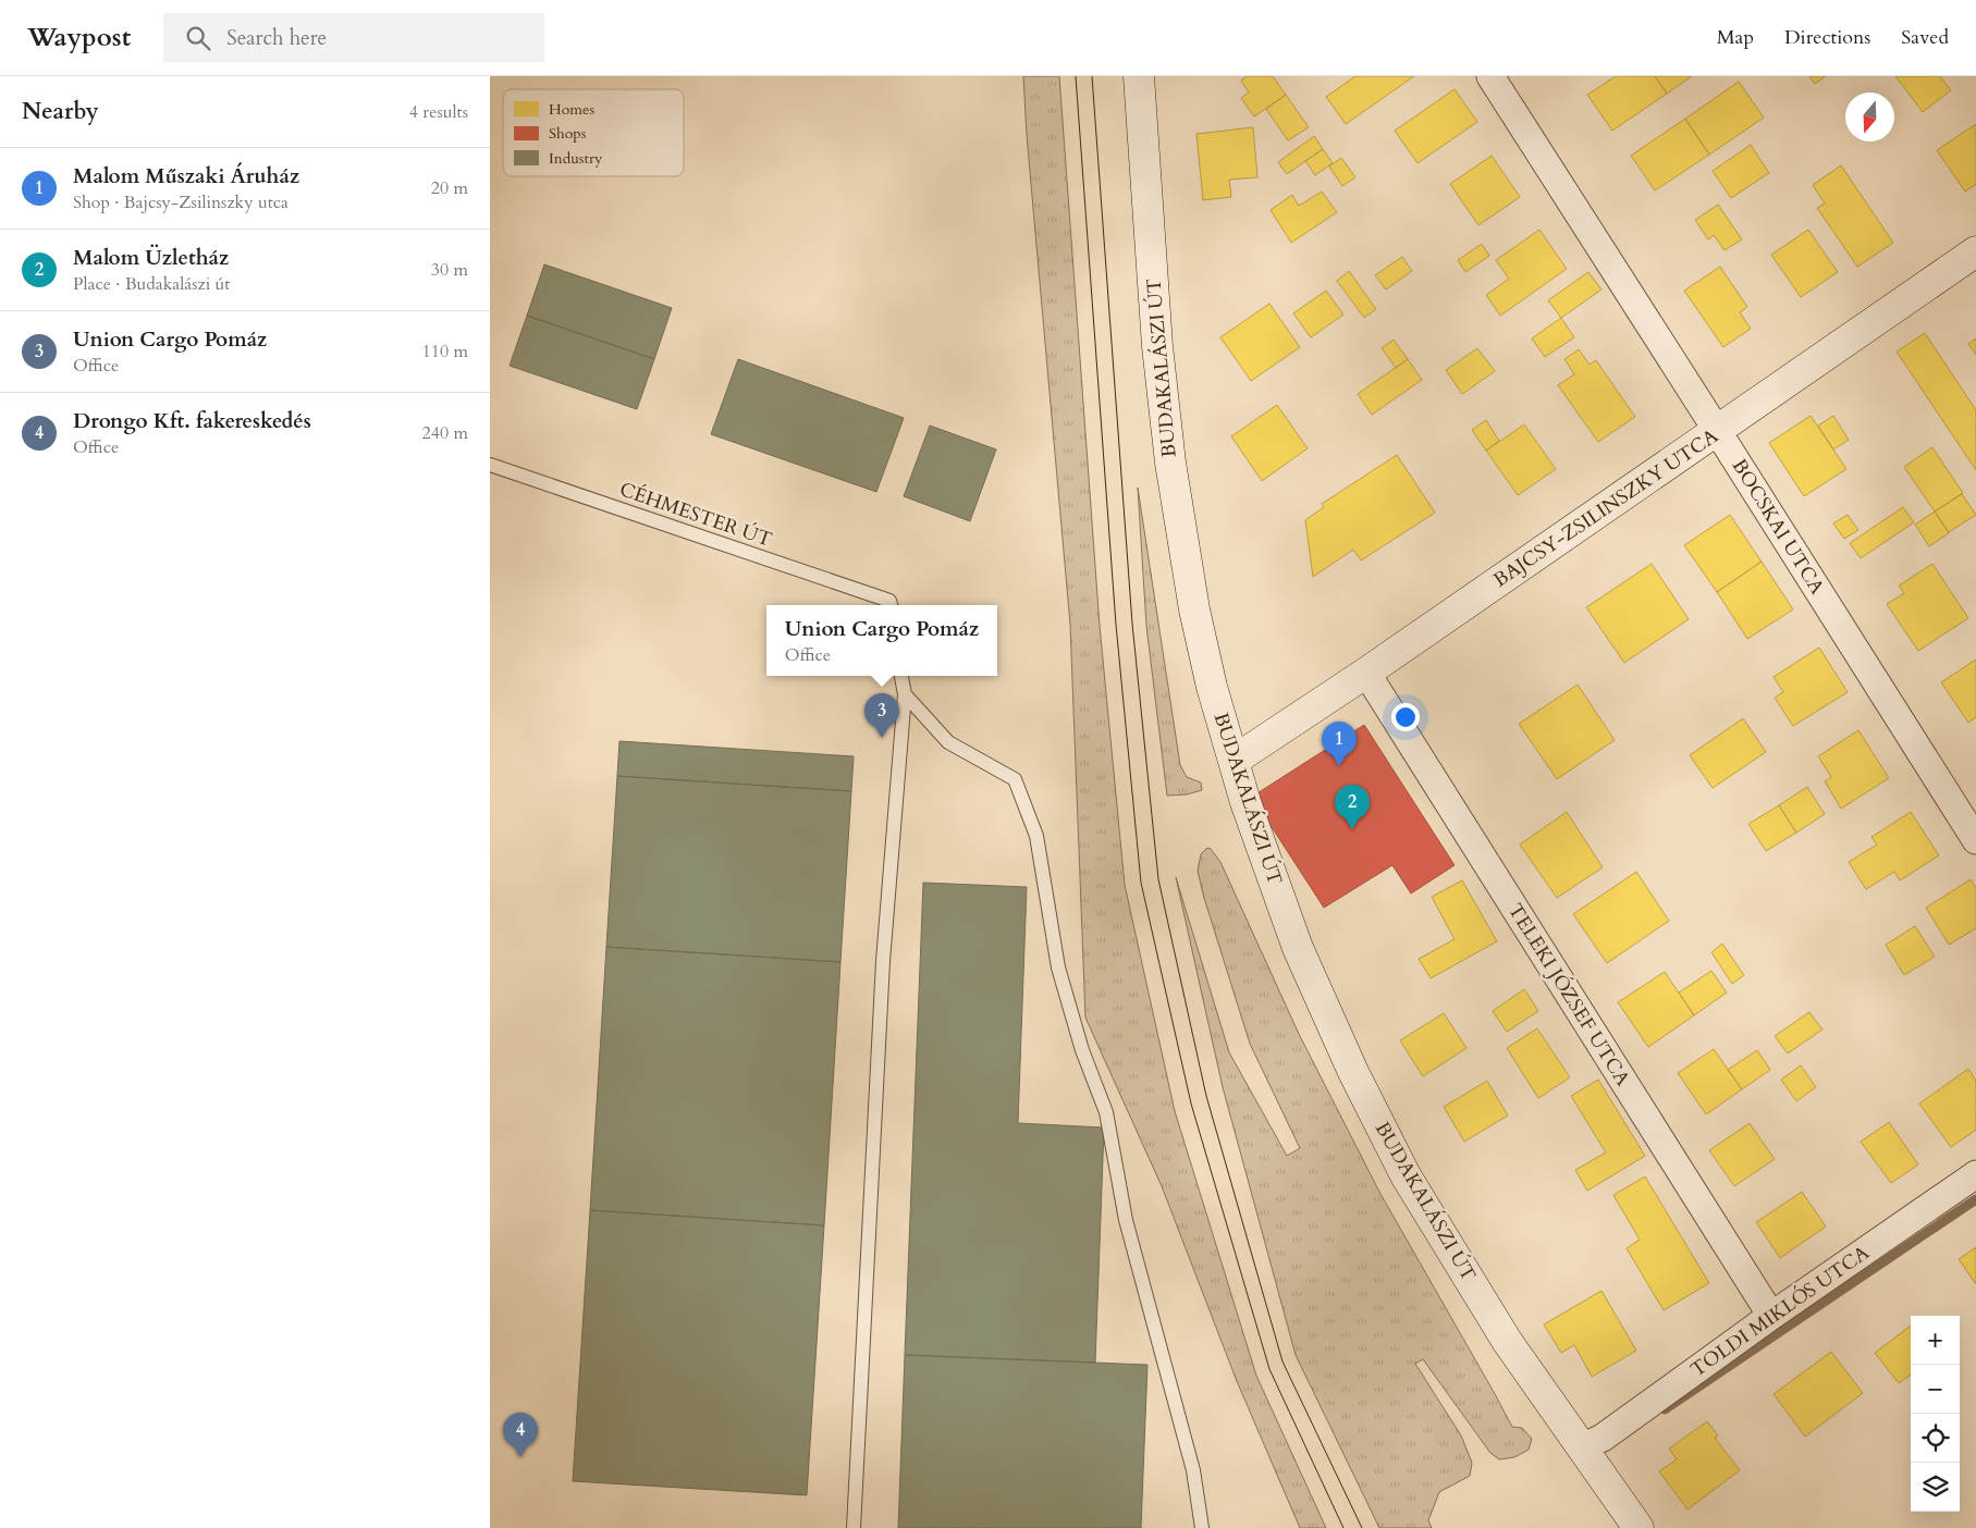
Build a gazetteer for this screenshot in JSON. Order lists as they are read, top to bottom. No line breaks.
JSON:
{"streets":{"main road":["BUDAKALÁSZI ÚT","BAJCSY-ZSILINSZKY UTCA"],"street":["BOCSKAI UTCA","TELEKI JÓZSEF UTCA","TOLDI MIKLÓS UTCA"],"lane":["CÉHMESTER ÚT"]},"crossings":[["BUDAKALÁSZI ÚT","BAJCSY-ZSILINSZKY UTCA"],["BUDAKALÁSZI ÚT","TOLDI MIKLÓS UTCA"],["BAJCSY-ZSILINSZKY UTCA","BOCSKAI UTCA"],["BAJCSY-ZSILINSZKY UTCA","TELEKI JÓZSEF UTCA"],["TELEKI JÓZSEF UTCA","TOLDI MIKLÓS UTCA"]],"legend":["Homes","Shops","Industry"],"north":"bottom","page":{"header":"Waypost","search":"Search here","nav":["Map","Directions","Saved"],"heading":["Nearby","4 results"],"list":[{"mark":"1","name":"Malom Műszaki Áruház","note":"Shop · Bajcsy-Zsilinszky utca","value":"20 m"},{"mark":"2","name":"Malom Üzletház","note":"Place · Budakalászi út","value":"30 m"},{"mark":"3","name":"Union Cargo Pomáz","note":"Office","value":"110 m"},{"mark":"4","name":"Drongo Kft. fakereskedés","note":"Office","value":"240 m"}],"popup":["Union Cargo Pomáz","Office"],"pins":["3","1","2","4"],"map_buttons":["+","−"]}}
